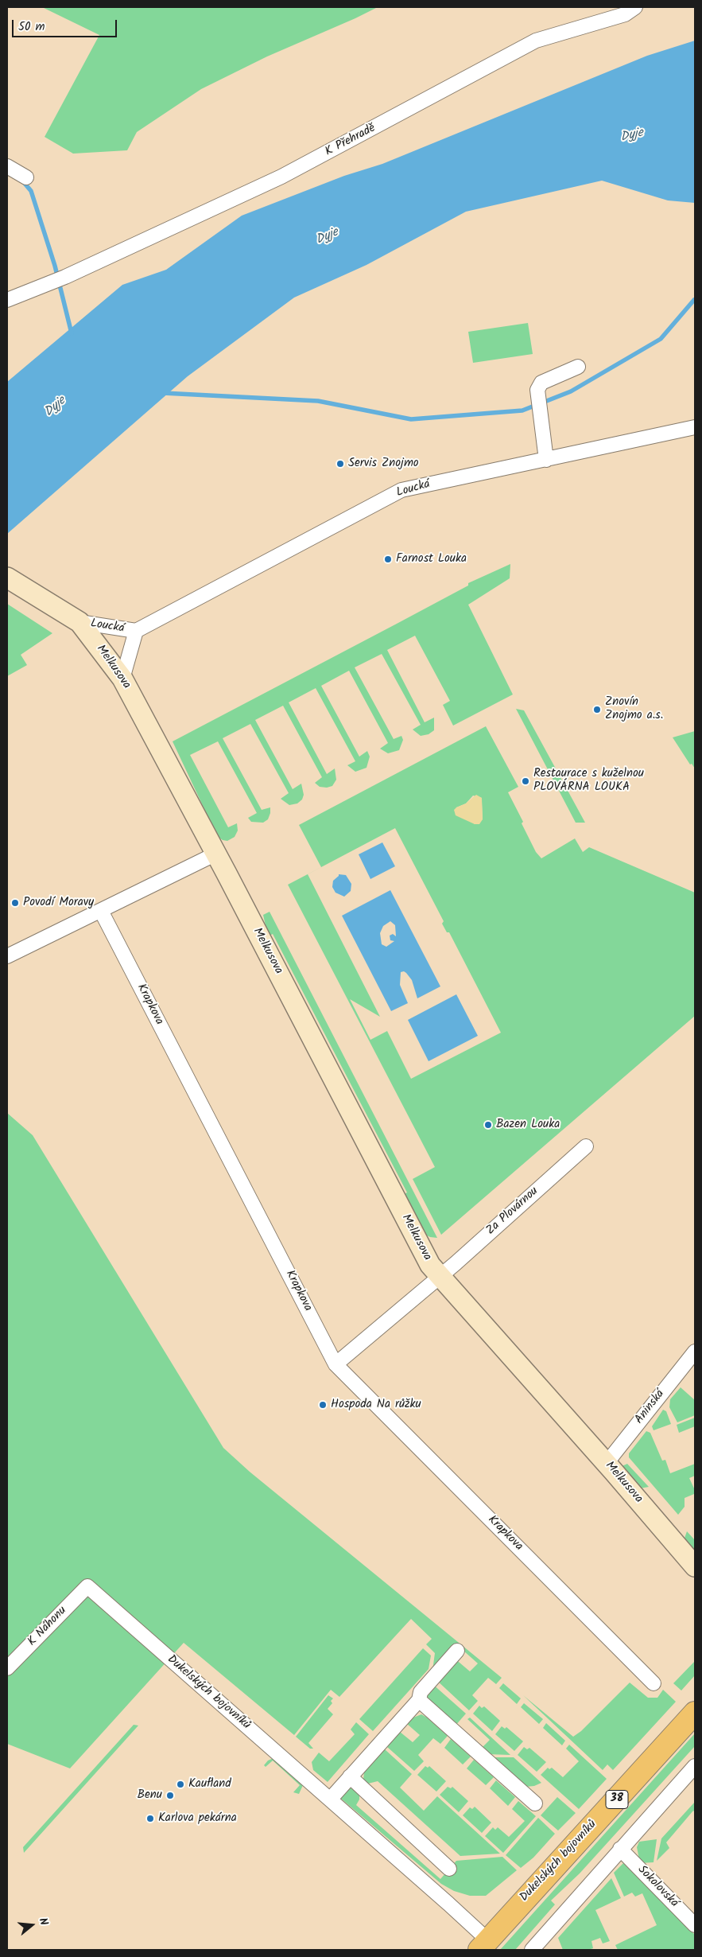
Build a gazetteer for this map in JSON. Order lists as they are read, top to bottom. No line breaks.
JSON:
{"streets":{"main road":["Dukelských bojovníků","38"],"street":["K Přehradě","Loucká","Melkusova","Krapkova","Za Plovárnou","Aninská","K Náhonu","Sokolovská"]},"crossings":[["Loucká","Melkusova"],["Melkusova","Za Plovárnou"],["Melkusova","Aninská"],["Krapkova","Za Plovárnou"],["K Náhonu","Dukelských bojovníků"]],"water":["Dyje"],"places":["Servis Znojmo","Farnost Louka","Znovín Znojmo a.s.","Restaurace s kuželnou PLOVÁRNA LOUKA","Povodí Moravy","Bazen Louka","Hospoda Na růžku","Kaufland","Benu","Karlova pekárna"],"scale_bar":"50 m","north":"right"}
